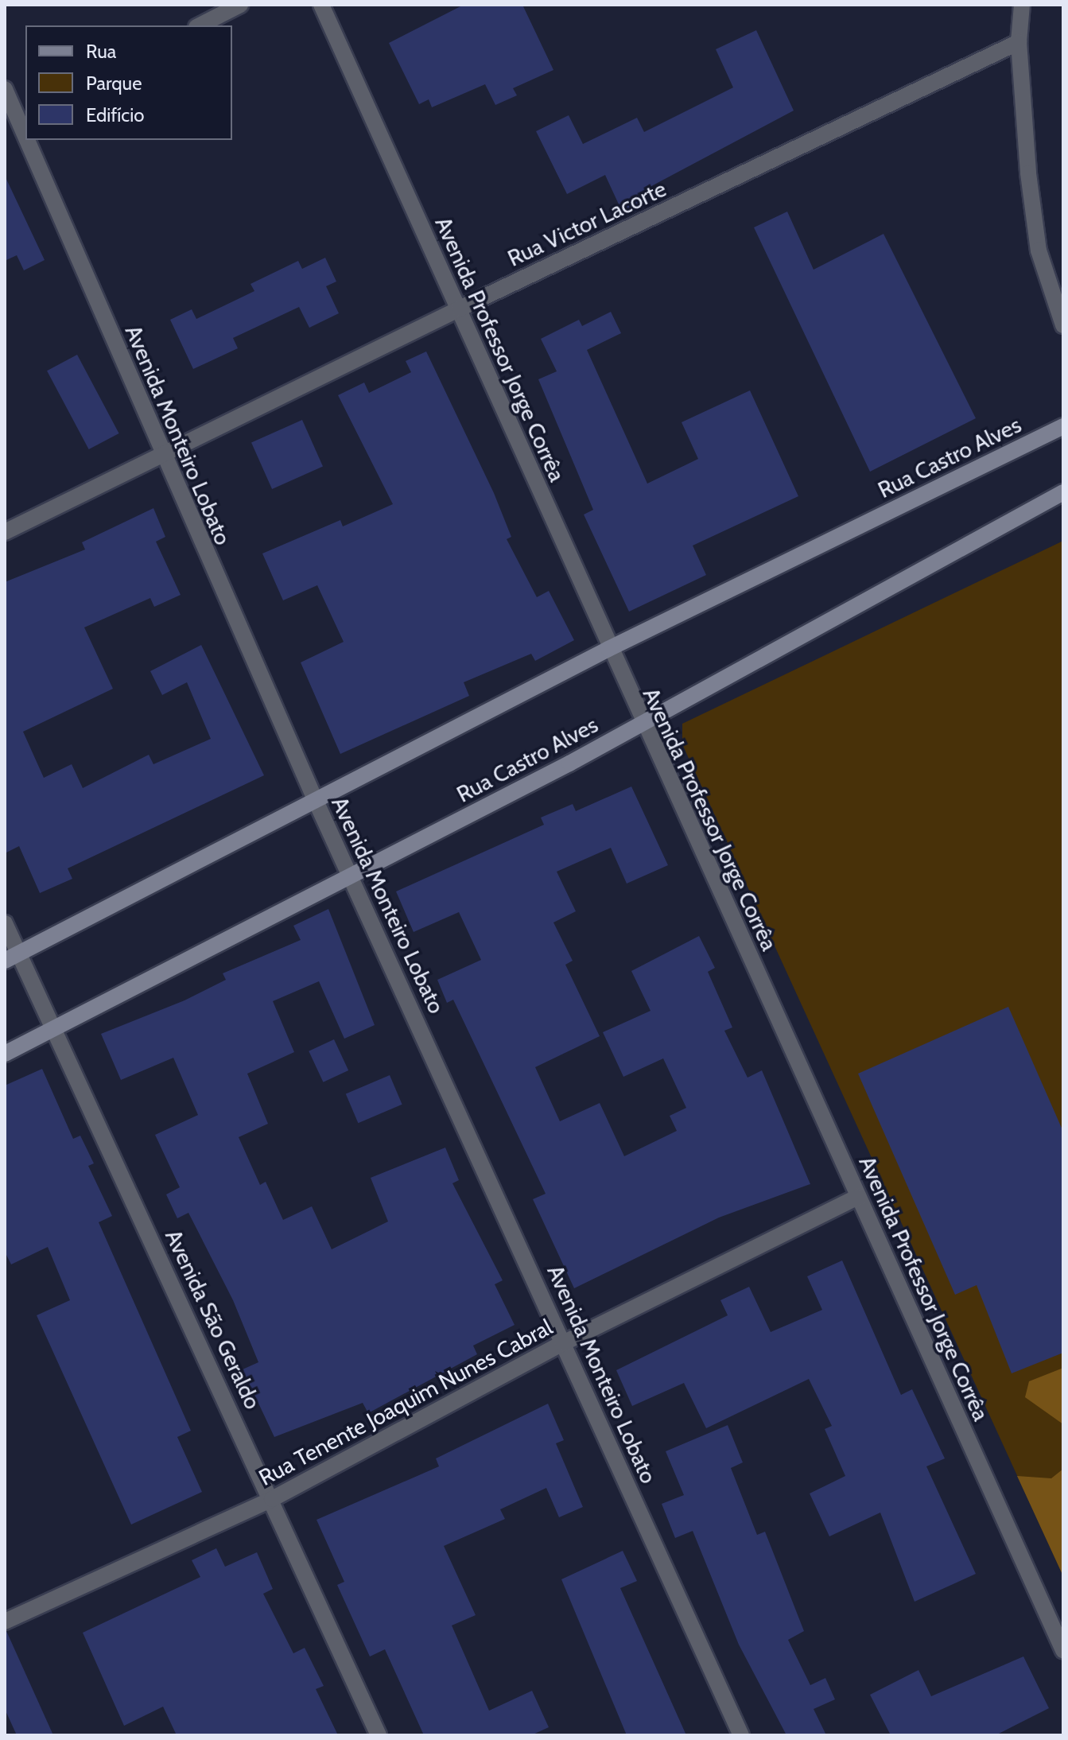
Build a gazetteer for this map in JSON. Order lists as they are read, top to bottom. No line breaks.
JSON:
{"streets":{"main road":["Rua Castro Alves"],"street":["Rua Victor Lacorte","Avenida Professor Jorge Corrêa","Avenida Monteiro Lobato","Avenida São Geraldo","Rua Tenente Joaquim Nunes Cabral"]},"crossings":[["Rua Victor Lacorte","Avenida Professor Jorge Corrêa"],["Rua Victor Lacorte","Avenida Monteiro Lobato"],["Avenida Professor Jorge Corrêa","Rua Castro Alves"],["Avenida Professor Jorge Corrêa","Rua Tenente Joaquim Nunes Cabral"],["Avenida Monteiro Lobato","Rua Castro Alves"],["Avenida Monteiro Lobato","Rua Tenente Joaquim Nunes Cabral"],["Rua Castro Alves","Avenida São Geraldo"],["Avenida São Geraldo","Rua Tenente Joaquim Nunes Cabral"]],"legend":["Rua","Parque","Edifício"]}
